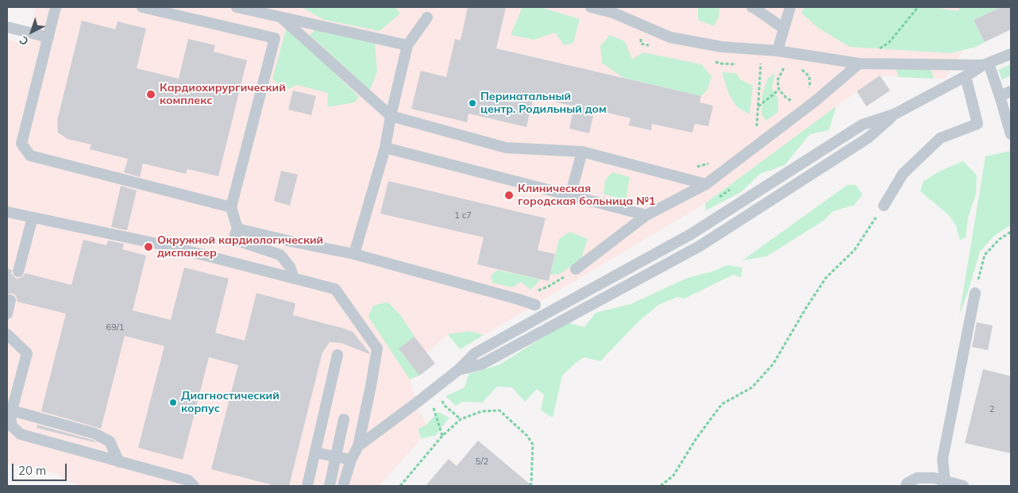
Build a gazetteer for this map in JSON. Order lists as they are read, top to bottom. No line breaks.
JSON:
{"places":["Кардиохирургический комплекс","Перинатальный центр. Родильный дом","Клиническая городская больница №1","Окружной кардиологический диспансер","Диагностический корпус"],"house_numbers":["1 с7","69/1","2","5/2"],"scale_bar":"20 m","north":"bottom left"}
